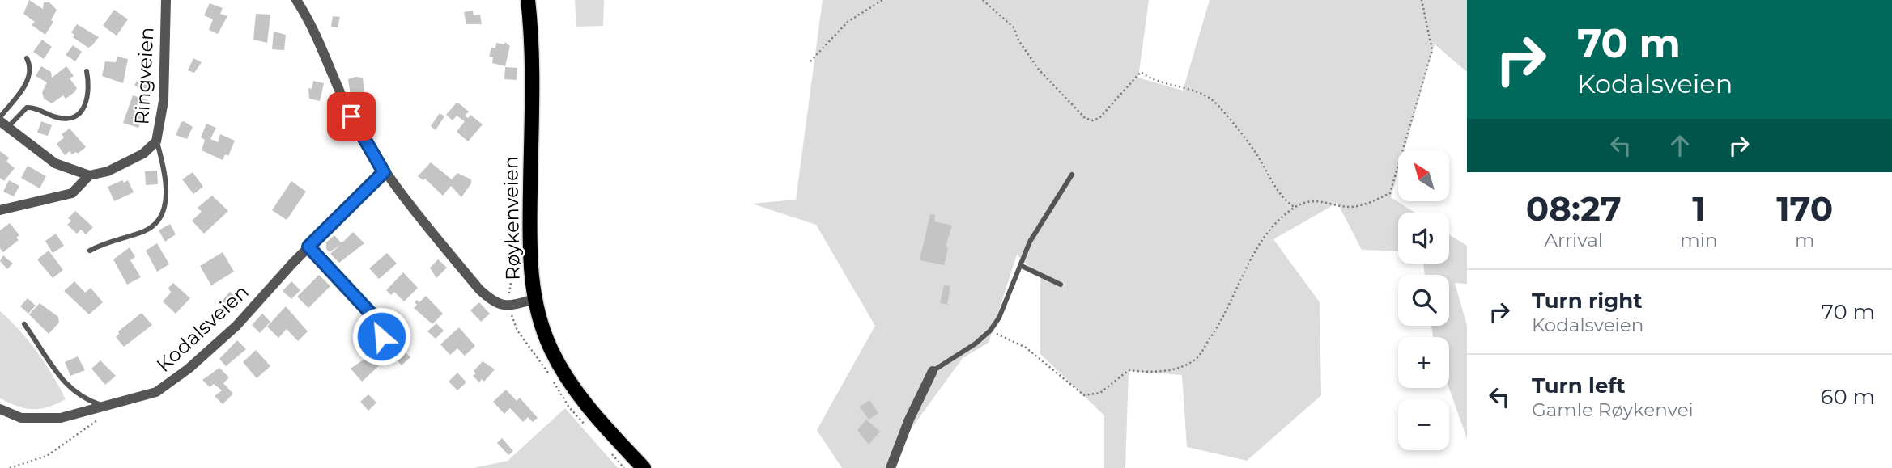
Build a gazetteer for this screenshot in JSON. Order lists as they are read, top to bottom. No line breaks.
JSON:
{"streets":{"main road":["Røykenveien"],"street":["Ringveien","Kodalsveien"]},"north":"top left","page":{"turn":["70 m","Kodalsveien"],"map_buttons":["+","−"],"eta":["08:27","Arrival","1","min","170","m"],"list":[{"name":"Turn right","note":"Kodalsveien","value":"70 m"},{"name":"Turn left","note":"Gamle Røykenvei","value":"60 m"}]}}
